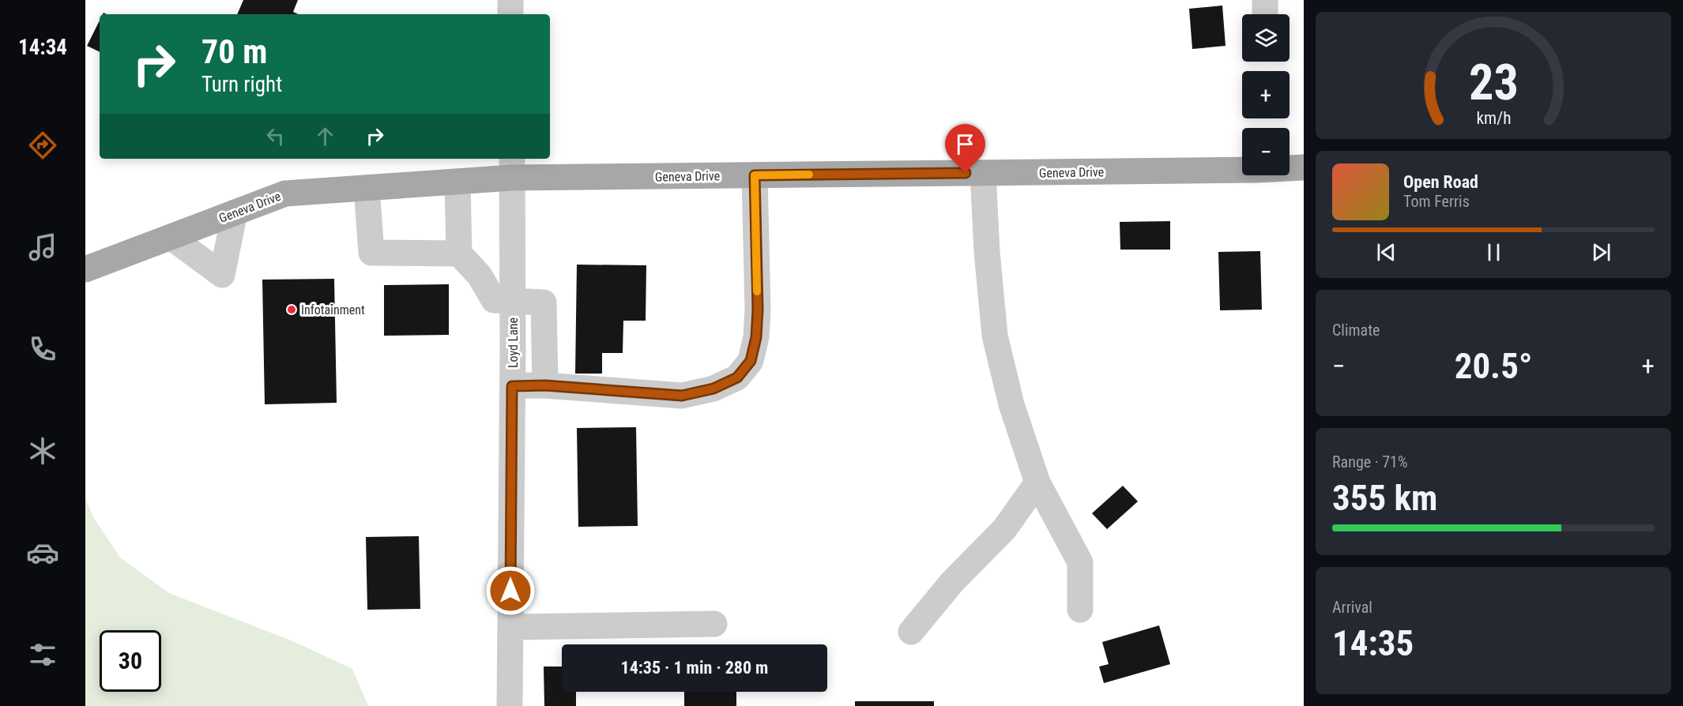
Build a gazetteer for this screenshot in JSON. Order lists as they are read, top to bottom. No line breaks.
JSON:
{"streets":{"main road":["Geneva Drive"],"street":["Loyd Lane"]},"crossings":[["Geneva Drive","Loyd Lane"]],"places":["Infotainment"],"page":{"tabs":"14:34","map_buttons":["+","−"],"turn":["70 m","Turn right"],"song":["Open Road","Tom Ferris"],"tile":["Climate",["Range · 71%","355 km"],["Arrival","14:35"]],"heat":["−","20.5°","+"],"limit":"30","trip":"14:35 · 1 min · 280 m","gauge":["23","km/h"]}}
